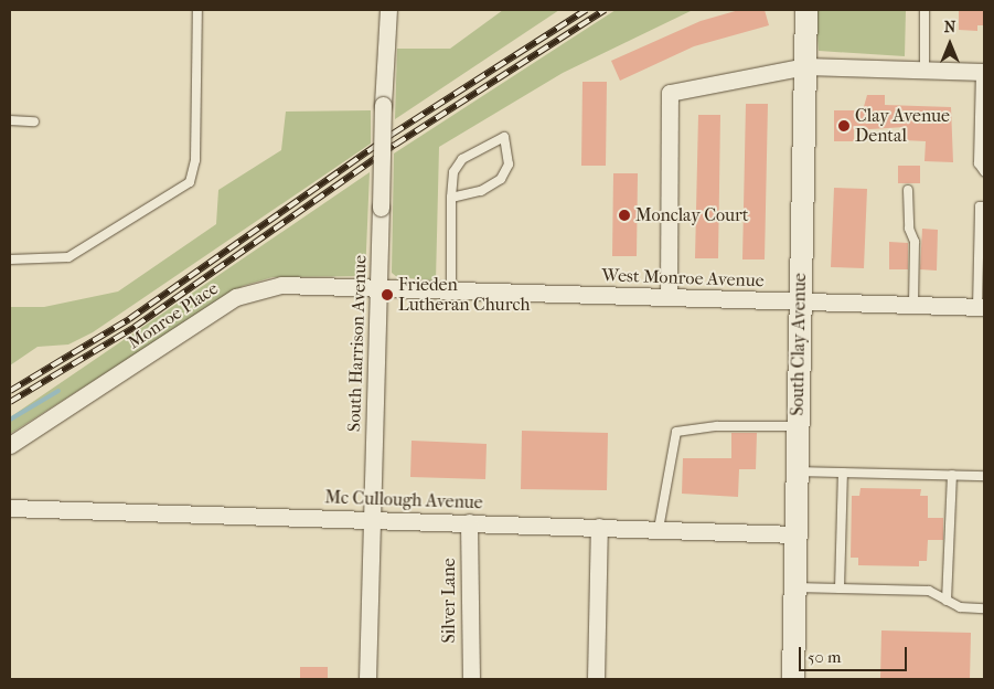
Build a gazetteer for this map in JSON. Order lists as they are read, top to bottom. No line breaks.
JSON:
{"streets":{"street":["West Monroe Avenue","Monroe Place","South Harrison Avenue","South Clay Avenue","Mc Cullough Avenue","Silver Lane"]},"crossings":[["West Monroe Avenue","Monroe Place"],["West Monroe Avenue","South Harrison Avenue"],["West Monroe Avenue","South Clay Avenue"],["Monroe Place","South Harrison Avenue"],["South Harrison Avenue","Mc Cullough Avenue"],["South Clay Avenue","Mc Cullough Avenue"],["Mc Cullough Avenue","Silver Lane"]],"places":["Clay Avenue Dental","Monclay Court","Frieden Lutheran Church"],"scale_bar":"50 m","north":"top"}
